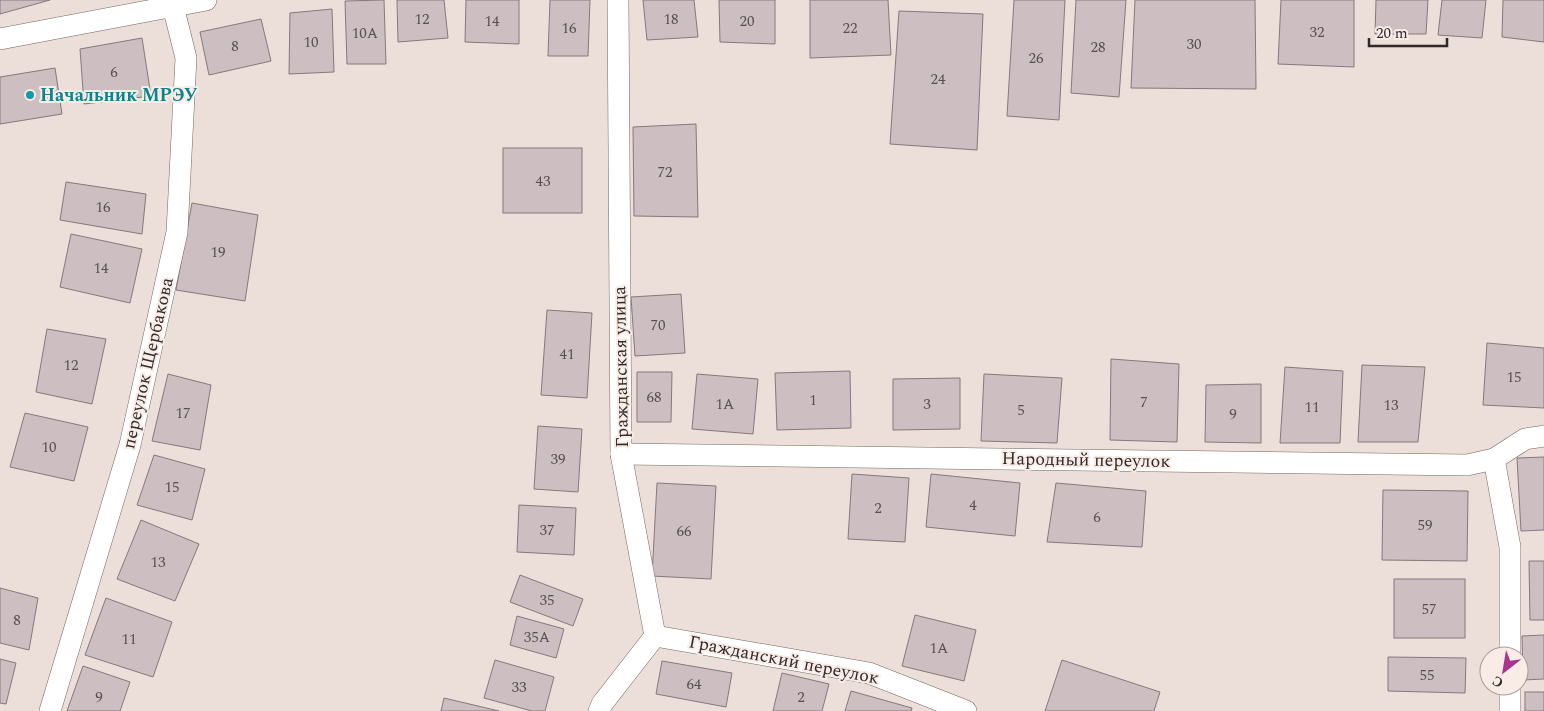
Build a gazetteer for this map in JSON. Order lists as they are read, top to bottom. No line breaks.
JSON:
{"streets":{"street":["переулок Щербакова","Гражданская улица","Народный переулок","Гражданский переулок"]},"crossings":[["Гражданская улица","Народный переулок"],["Гражданская улица","Гражданский переулок"]],"places":["Начальник МРЭУ"],"house_numbers":["12","18","14","20","16","22","32","10А","10","30","8","28","26","6","24","72","43","16","19","14","70","41","12","15","68","1","7","1А","3","13","11","5","17","9","10","39","15","4","2","6","59","37","66","13","35","57","8","35А","11","1А","55","64","33","9","2"],"scale_bar":"20 m","north":"bottom left"}
